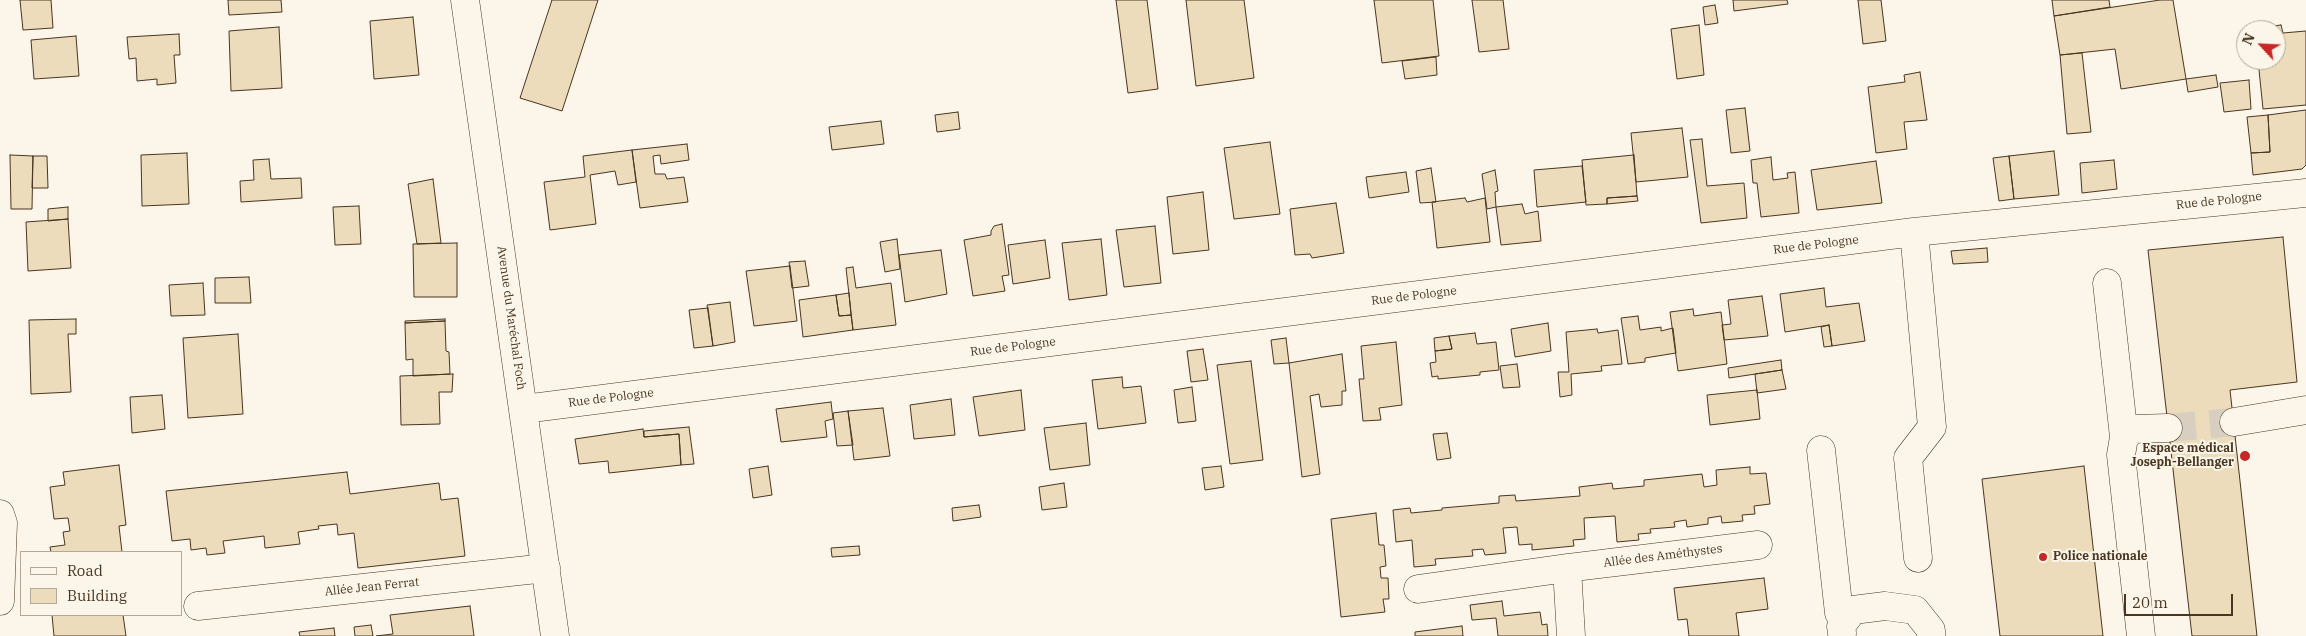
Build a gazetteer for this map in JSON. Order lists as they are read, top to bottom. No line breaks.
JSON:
{"streets":{"street":["Rue de Pologne","Avenue du Maréchal Foch","Allée des Améthystes","Allée Jean Ferrat"]},"crossings":[["Rue de Pologne","Avenue du Maréchal Foch"],["Avenue du Maréchal Foch","Allée Jean Ferrat"]],"places":["Espace médical Joseph-Bellanger","Police nationale"],"legend":["Road","Building"],"scale_bar":"20 m","north":"top left"}
